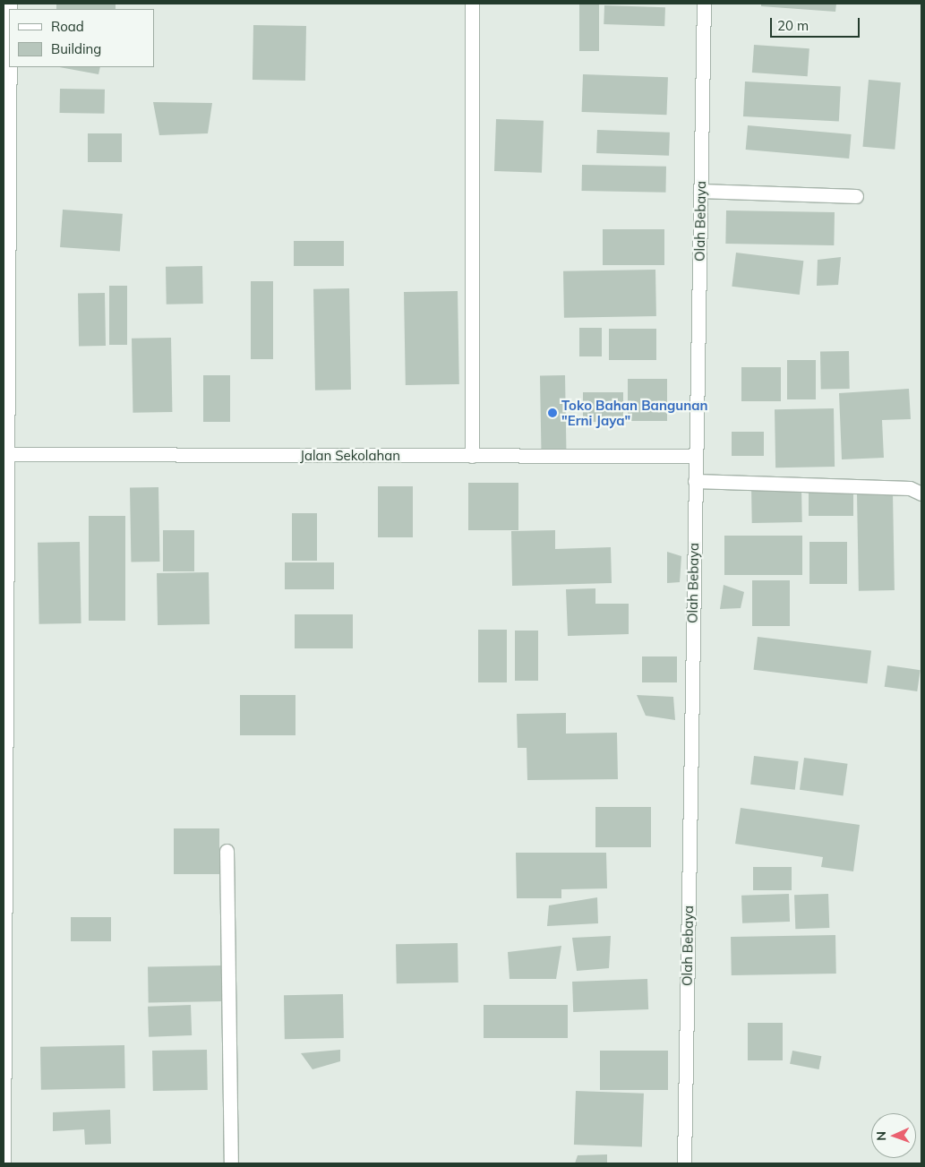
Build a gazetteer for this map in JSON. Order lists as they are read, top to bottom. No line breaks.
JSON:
{"streets":{"street":["Olah Bebaya","Jalan Sekolahan"]},"crossings":[["Olah Bebaya","Jalan Sekolahan"]],"places":["Toko Bahan Bangunan \"Erni Jaya\""],"legend":["Road","Building"],"scale_bar":"20 m","north":"left"}
